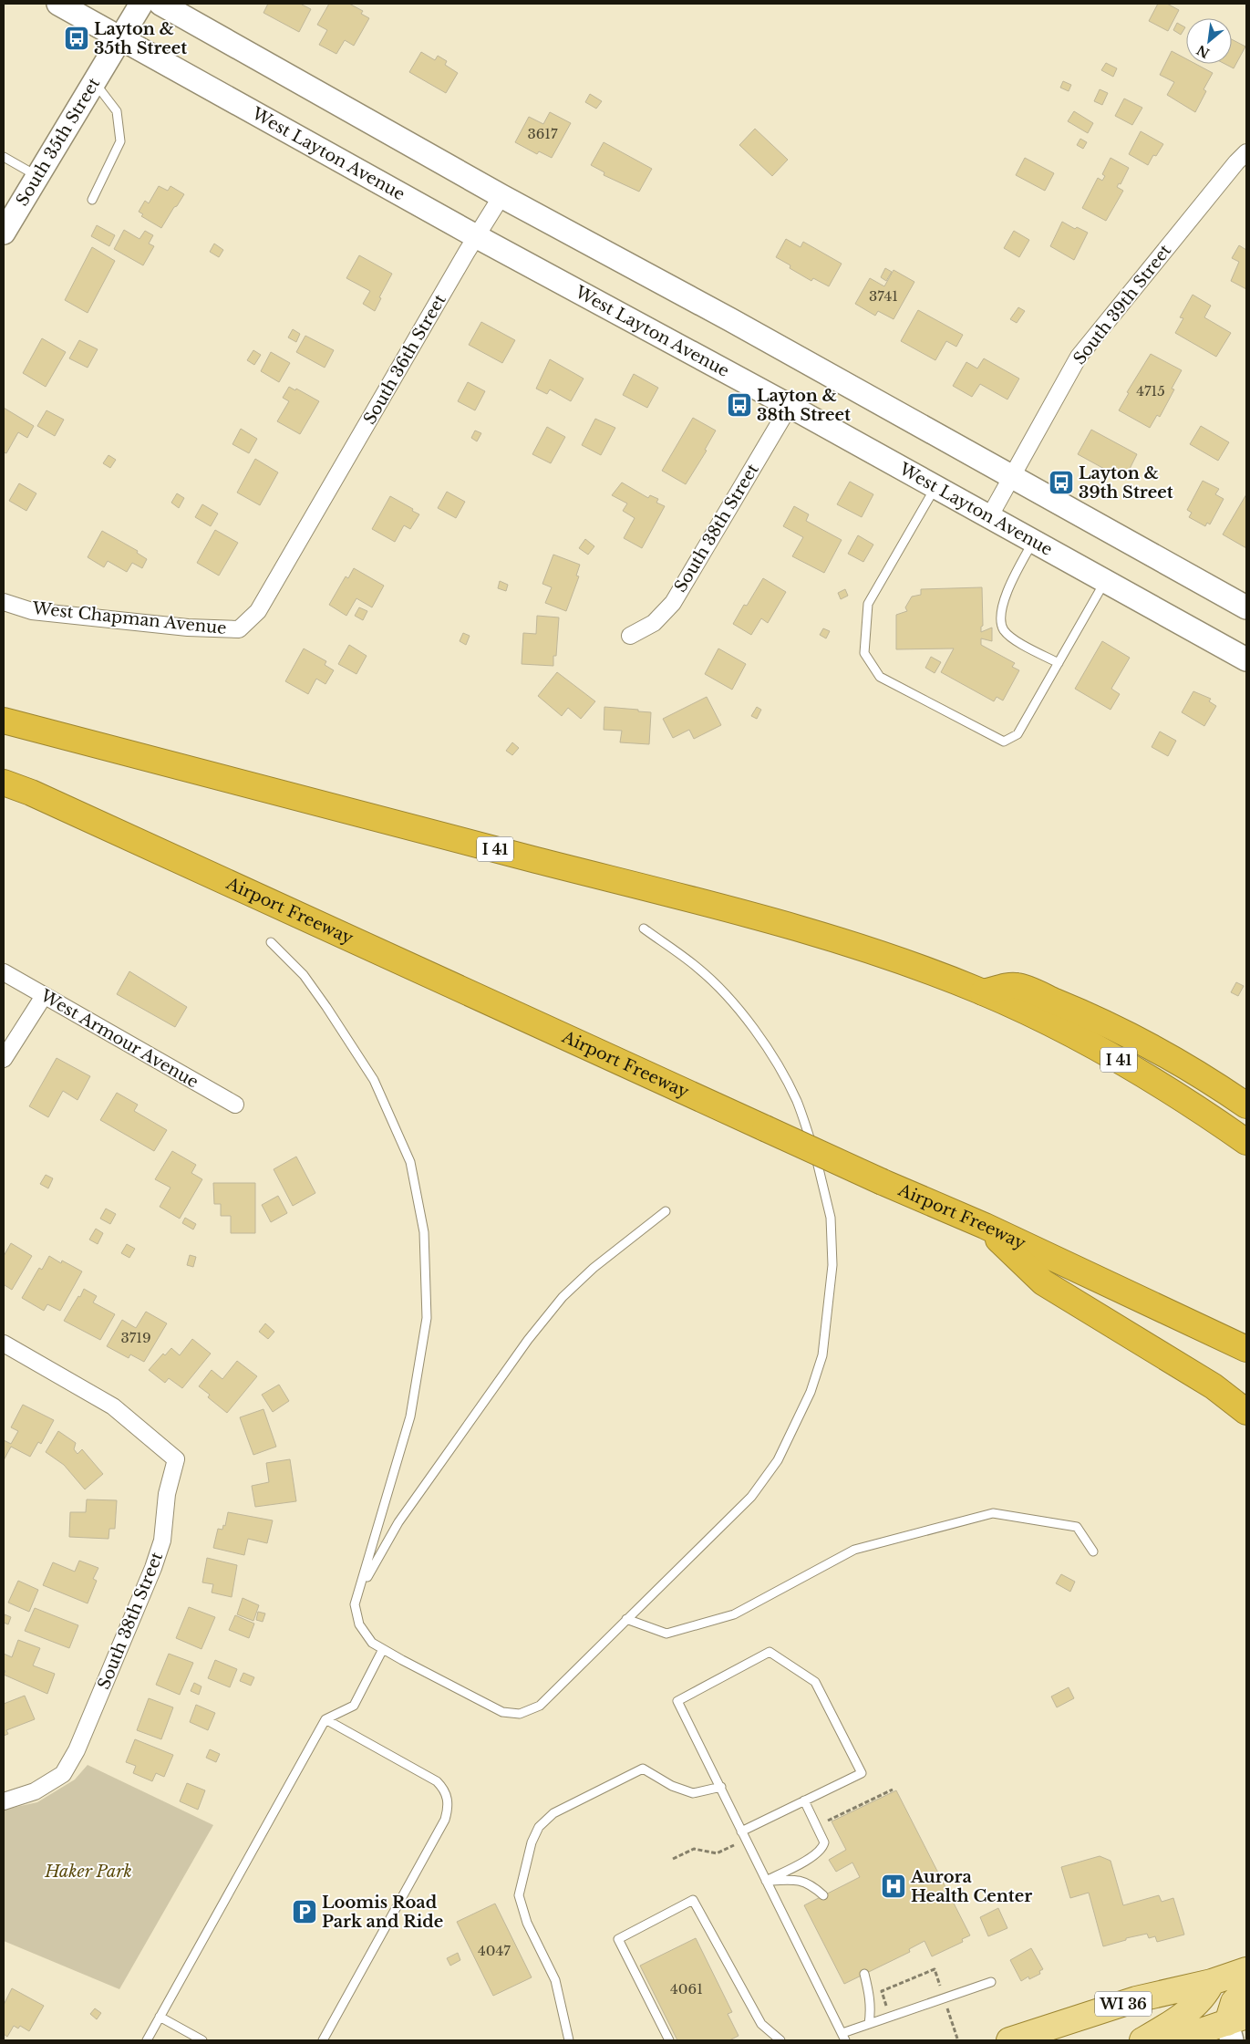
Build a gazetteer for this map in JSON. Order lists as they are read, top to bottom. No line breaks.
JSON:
{"streets":{"highway":["I 41","Airport Freeway"],"main road":["South 35th Street","West Layton Avenue","WI 36"],"street":["South 39th Street","South 36th Street","South 38th Street","West Chapman Avenue","West Armour Avenue"]},"crossings":[["South 35th Street","West Layton Avenue"],["West Layton Avenue","South 39th Street"],["West Layton Avenue","South 36th Street"],["West Layton Avenue","South 38th Street"],["South 36th Street","West Chapman Avenue"]],"parks":["Haker Park"],"places":{"bus stop":["Layton & 35th Street","Layton & 38th Street","Layton & 39th Street"],"hospital":["Aurora Health Center"],"parking":["Loomis Road Park and Ride"]},"house_numbers":["3617","3741","4715","3719","4047","4061"],"north":"bottom left"}
